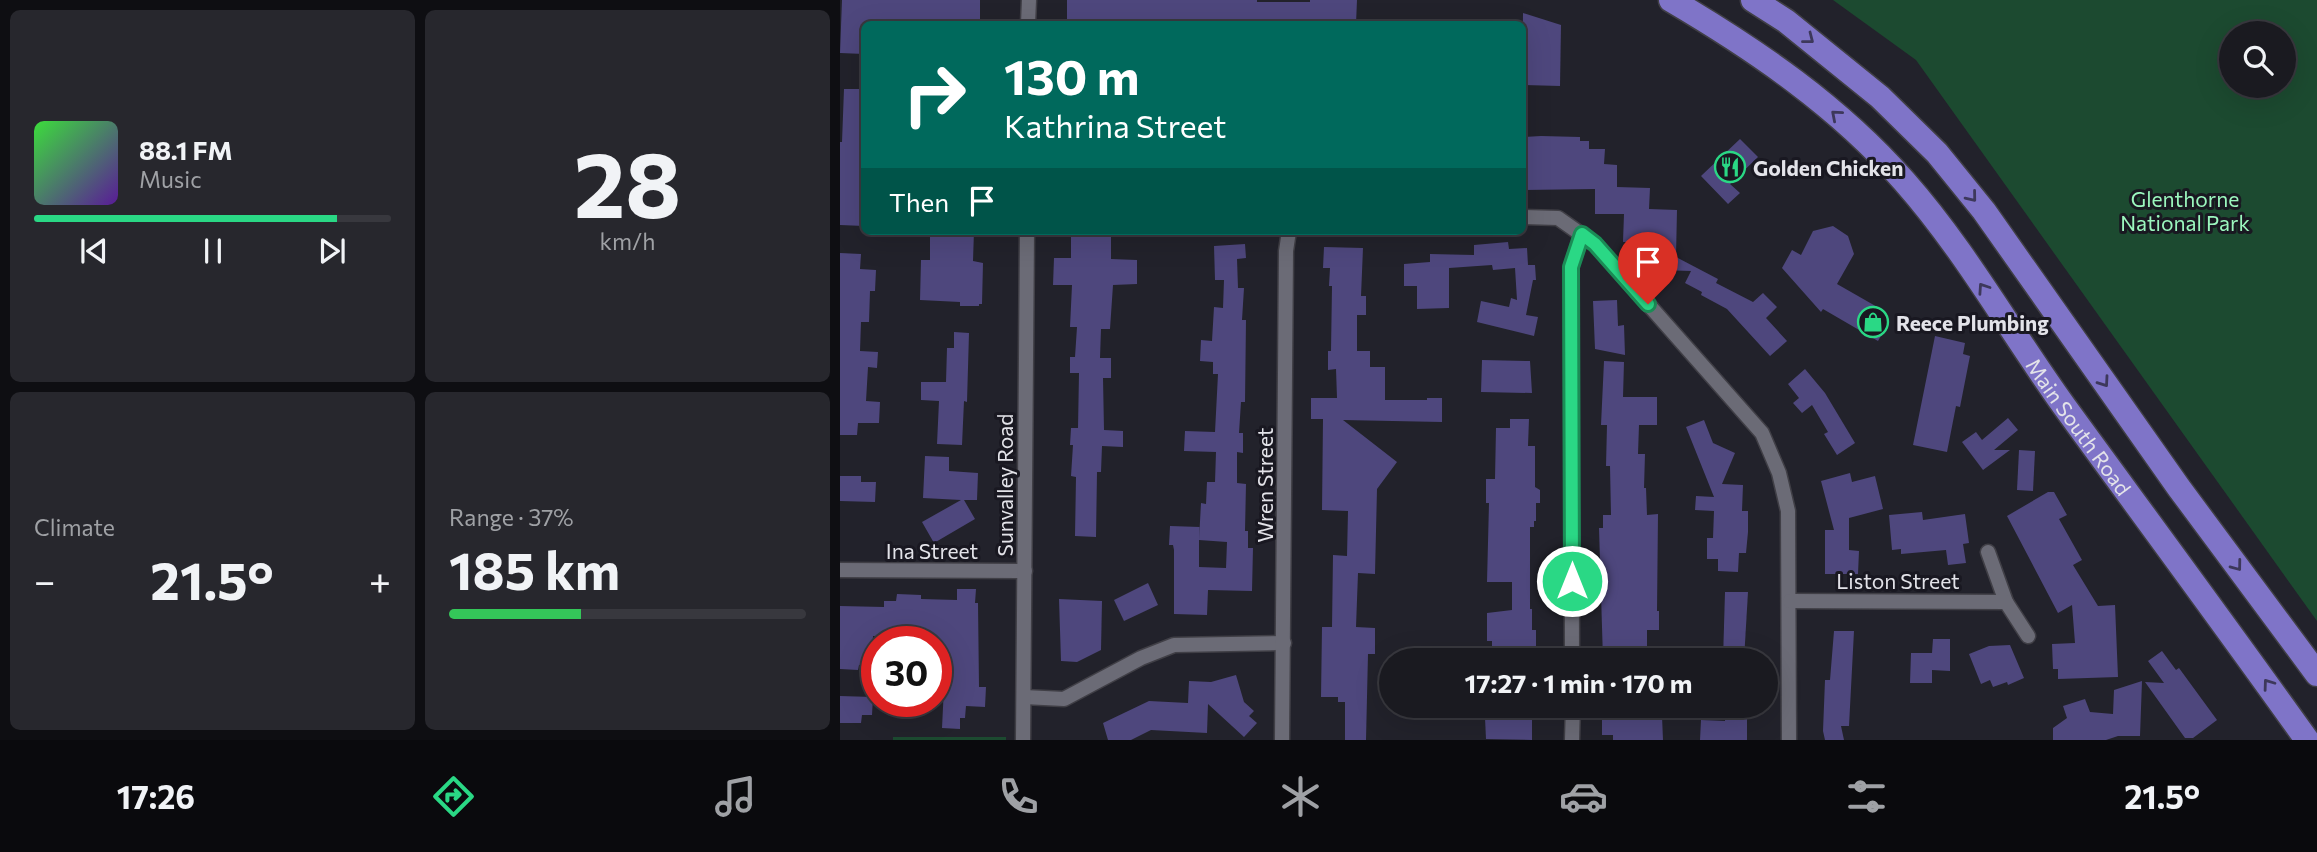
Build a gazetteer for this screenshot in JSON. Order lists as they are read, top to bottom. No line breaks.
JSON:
{"streets":{"highway":["Main South Road"],"street":["Sunvalley Road","Wren Street","Ina Street","Liston Street"]},"crossings":[["Sunvalley Road","Ina Street"]],"parks":["Glenthorne National Park"],"places":{"restaurant":["Golden Chicken"],"shop":["Reece Plumbing"]},"page":{"tile":[["28","km/h"],"Climate",["Range · 37%","185 km"]],"turn":["130 m","Kathrina Street"],"song":["88.1 FM","Music"],"then":"Then","heat":["−","21.5°","+"],"limit":"30","trip":"17:27 · 1 min · 170 m","tabs":["17:26","21.5°"]}}
